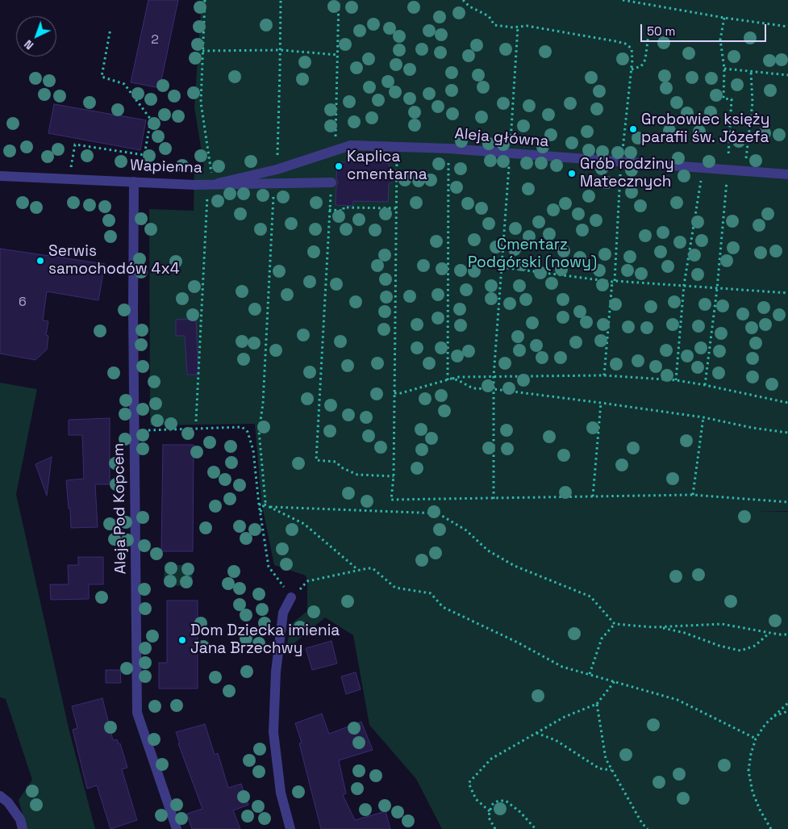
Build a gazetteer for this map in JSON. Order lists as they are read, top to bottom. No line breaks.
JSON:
{"streets":{"street":["Aleja główna","Wapienna","Aleja Pod Kopcem"]},"crossings":[["Aleja główna","Wapienna"],["Wapienna","Aleja Pod Kopcem"]],"parks":["Cmentarz Podgórski (nowy)"],"places":["Grobowiec księży parafii św. Józefa","Kaplica cmentarna","Grób rodziny Matecznych","Serwis samochodów 4x4","Dom Dziecka imienia Jana Brzechwy"],"house_numbers":["2","6"],"scale_bar":"50 m","north":"bottom left"}
